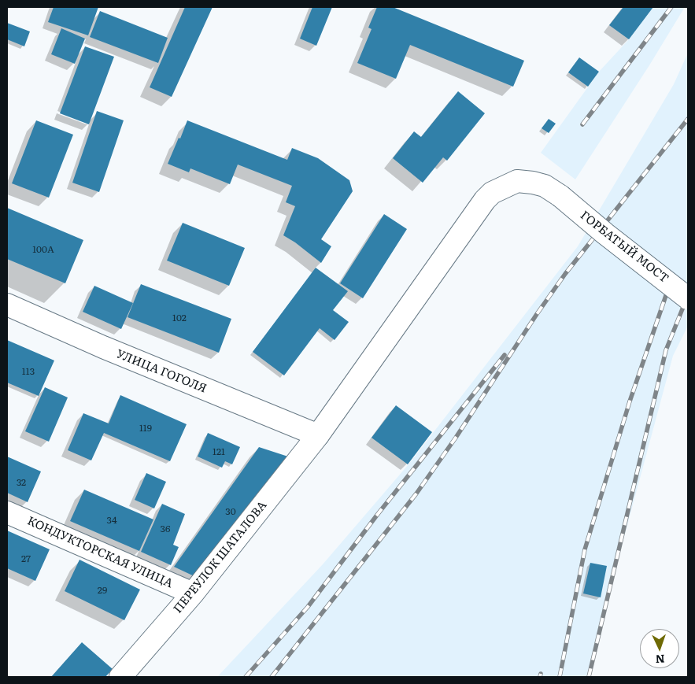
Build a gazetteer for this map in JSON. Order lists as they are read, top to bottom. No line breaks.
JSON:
{"streets":{"main road":["ГОРБАТЫЙ МОСТ","УЛИЦА ГОГОЛЯ","КОНДУКТОРСКАЯ УЛИЦА","ПЕРЕУЛОК ШАТАЛОВА"]},"crossings":[["ГОРБАТЫЙ МОСТ","УЛИЦА ГОГОЛЯ"],["ГОРБАТЫЙ МОСТ","ПЕРЕУЛОК ШАТАЛОВА"],["УЛИЦА ГОГОЛЯ","ПЕРЕУЛОК ШАТАЛОВА"],["КОНДУКТОРСКАЯ УЛИЦА","ПЕРЕУЛОК ШАТАЛОВА"]],"house_numbers":["100А","102","113","119","121","32","30","34","36","27","29"],"north":"bottom"}
